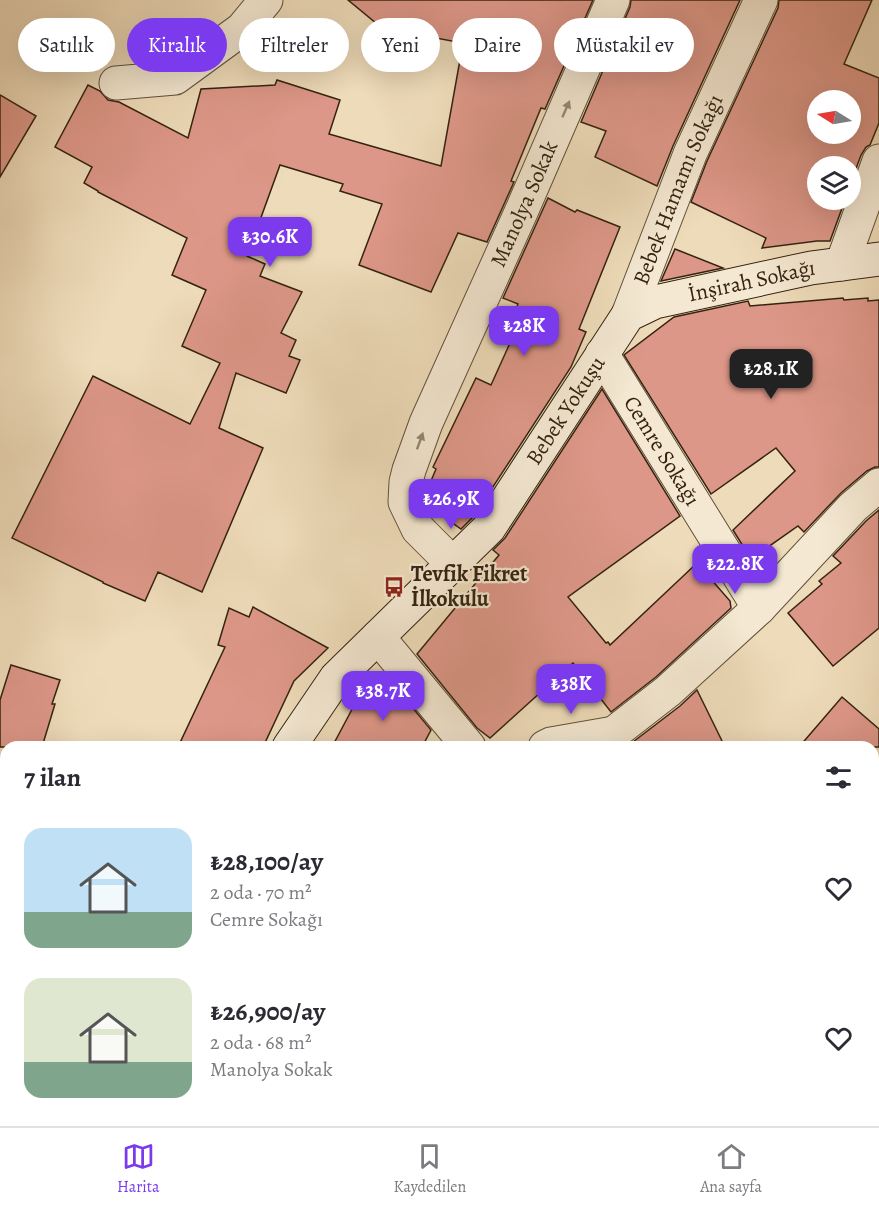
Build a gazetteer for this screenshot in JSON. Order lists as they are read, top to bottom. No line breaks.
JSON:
{"streets":{"street":["Bebek Hamamı Sokağı","Manolya Sokak","İnşirah Sokağı","Bebek Yokuşu","Cemre Sokağı"]},"crossings":[["Bebek Hamamı Sokağı","İnşirah Sokağı"],["Bebek Hamamı Sokağı","Bebek Yokuşu"],["Manolya Sokak","Bebek Yokuşu"],["İnşirah Sokağı","Bebek Yokuşu"],["Bebek Yokuşu","Cemre Sokağı"]],"one_way":["Manolya Sokak"],"places":{"bus stop":["Tevfik Fikret İlkokulu"]},"north":"left","page":{"chip":["Satılık","Kiralık","Filtreler","Yeni","Daire","Müstakil ev"],"price":["₺30.6K","₺28K","₺28.1K","₺26.9K","₺22.8K","₺38K","₺38.7K"],"heading":"7 ilan","list":[{"name":"₺28,100/ay","note":"2 oda · 70 m² · Cemre Sokağı"},{"name":"₺26,900/ay","note":"2 oda · 68 m² · Manolya Sokak"}],"tabs":["Harita","Kaydedilen","Ana sayfa"]}}
